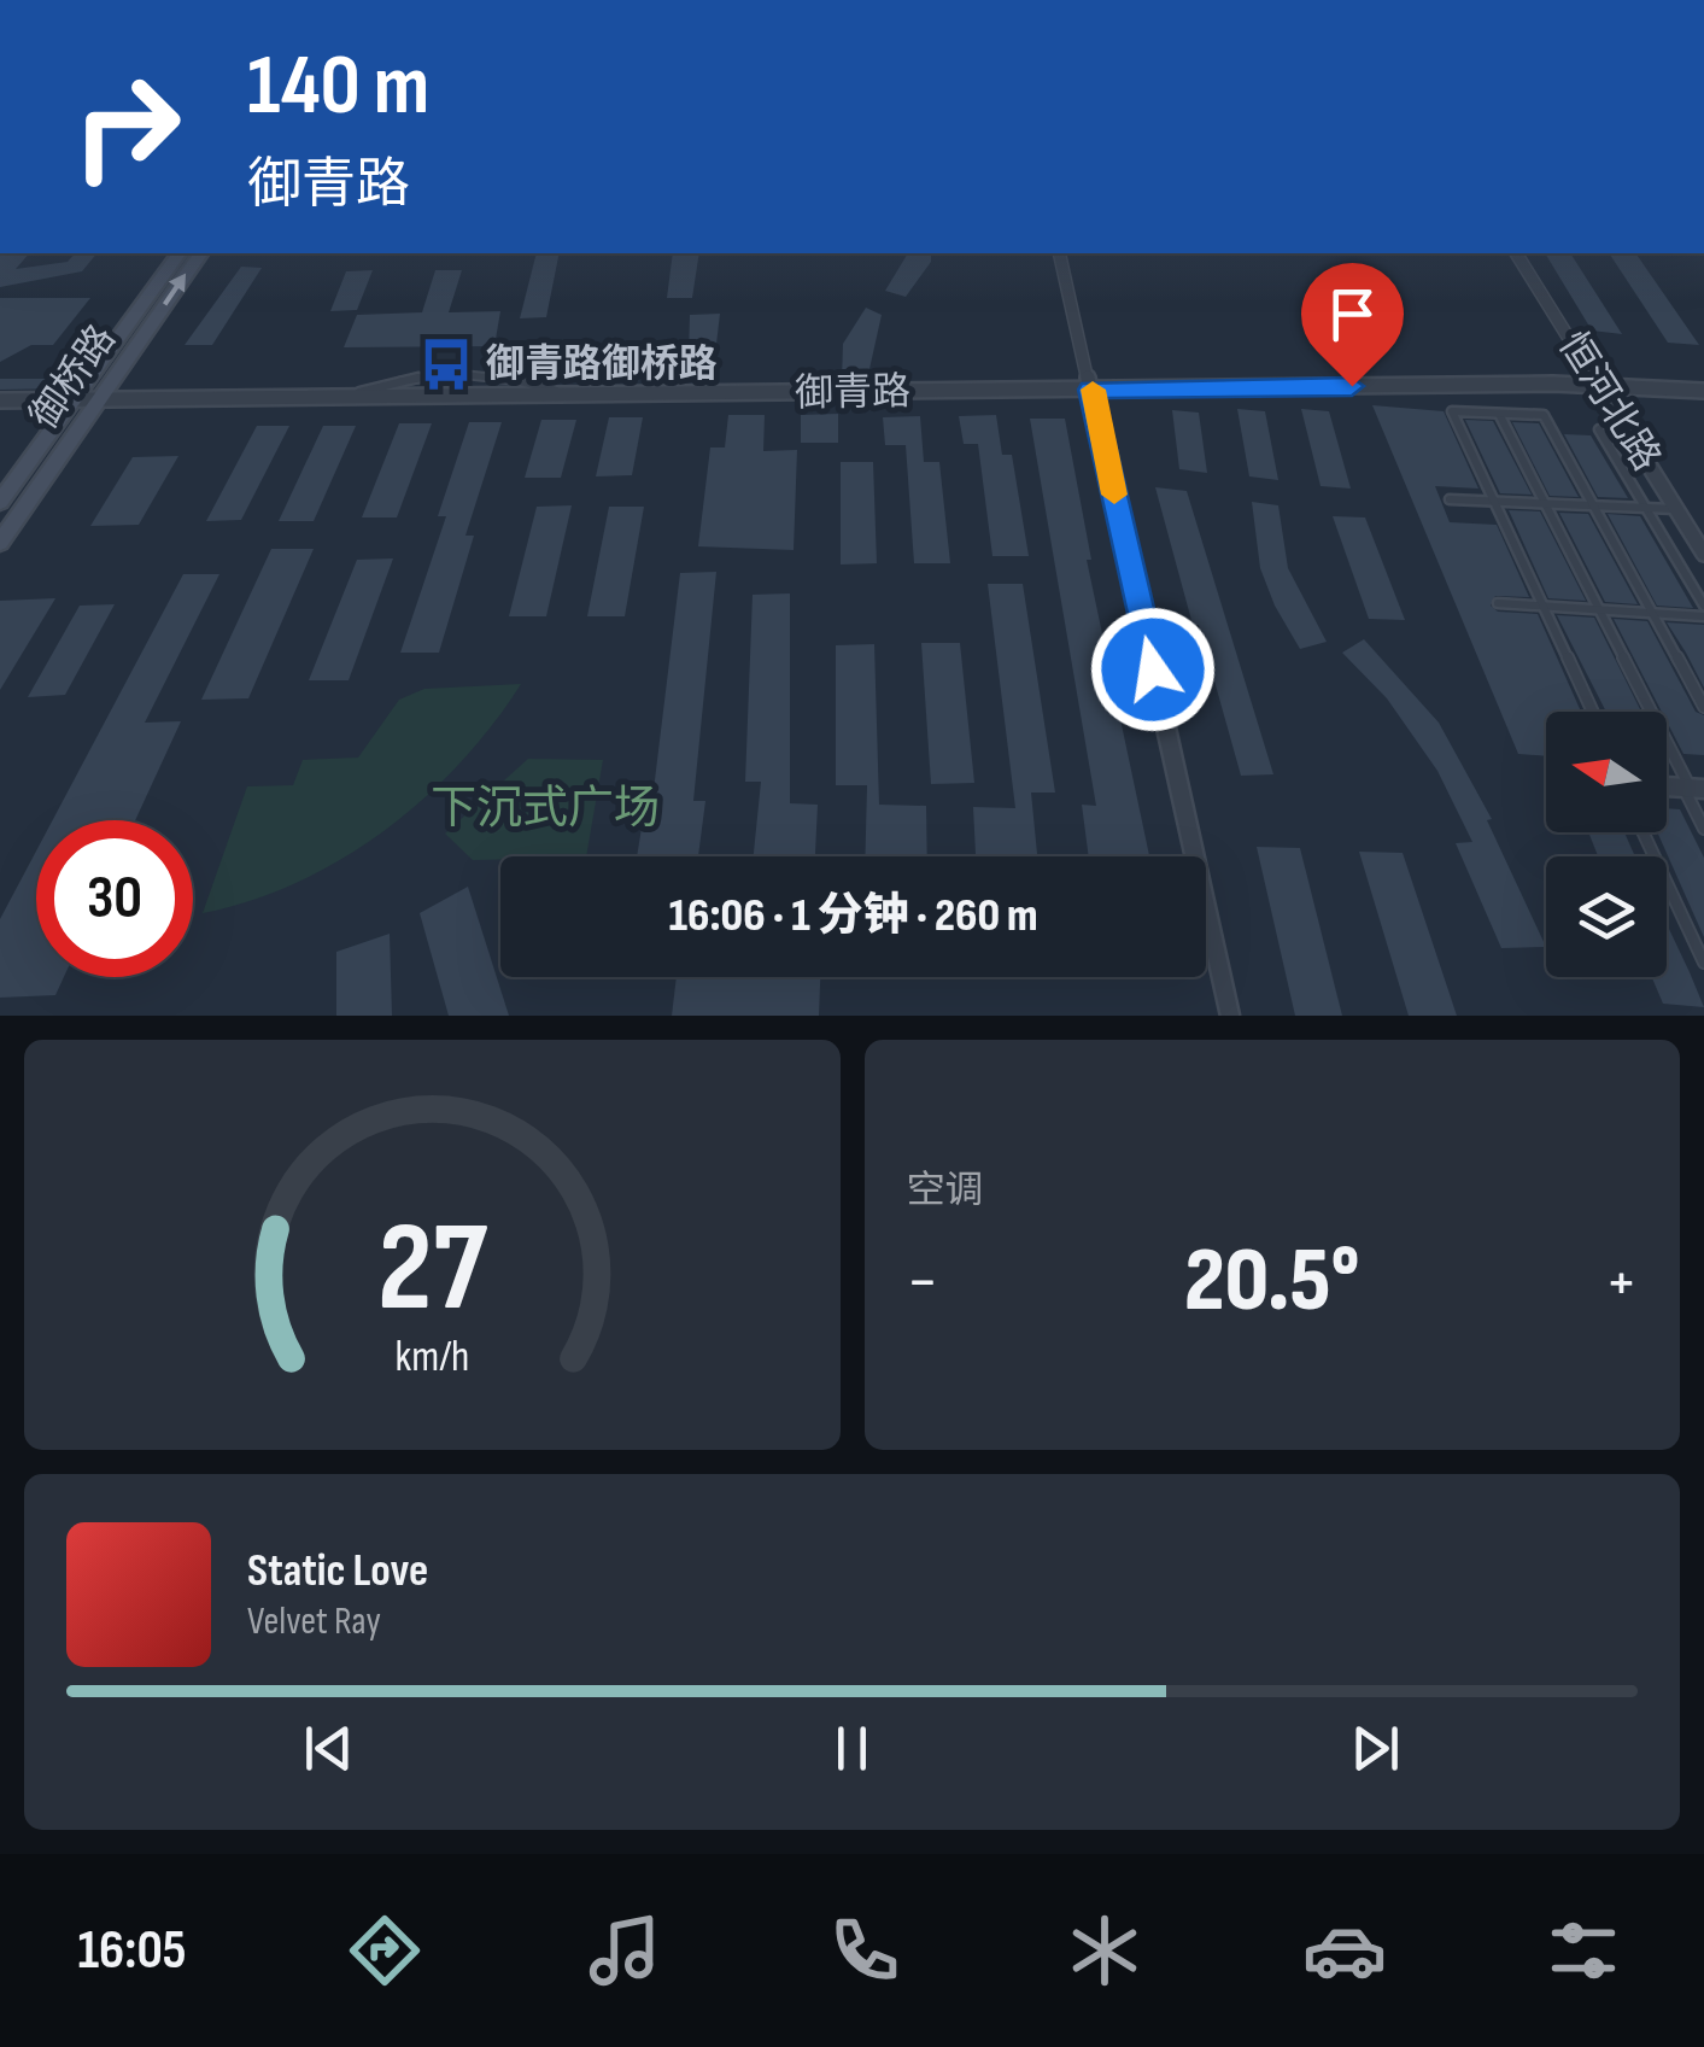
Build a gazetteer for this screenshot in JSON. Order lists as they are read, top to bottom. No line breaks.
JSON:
{"streets":{"main road":["御桥路"],"street":["御青路","恒河北路"]},"crossings":[["御桥路","御青路"],["御青路","恒河北路"]],"parks":["下沉式广场"],"places":{"bus stop":["御青路御桥路"]},"north":"left","page":{"turn":["140 m","御青路"],"limit":"30","trip":"16:06 · 1 分钟 · 260 m","tile":"空调","heat":["−","20.5°","+"],"song":["Static Love","Velvet Ray"],"tabs":"16:05","gauge":["27","km/h"]}}
